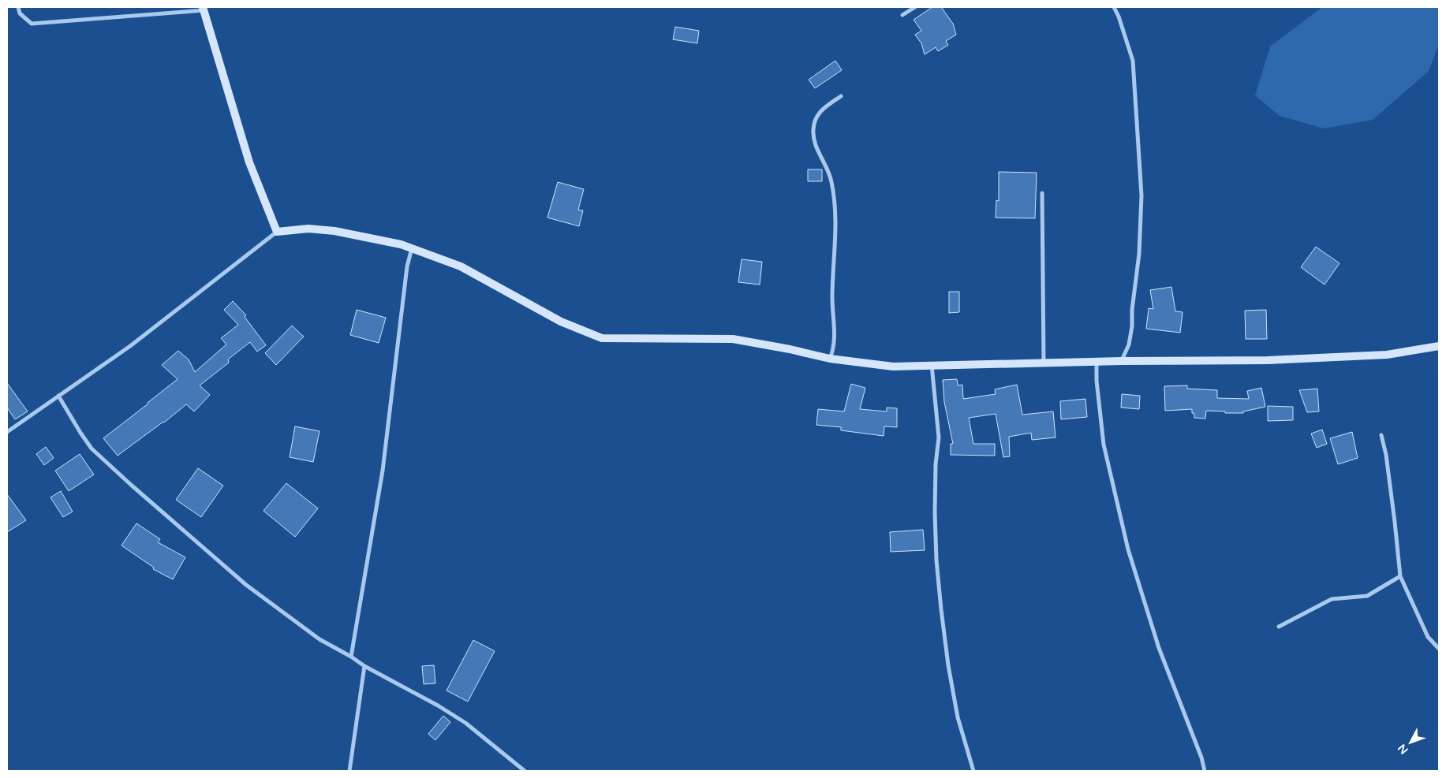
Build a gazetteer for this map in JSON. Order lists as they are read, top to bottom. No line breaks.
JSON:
{"north":"bottom left"}
